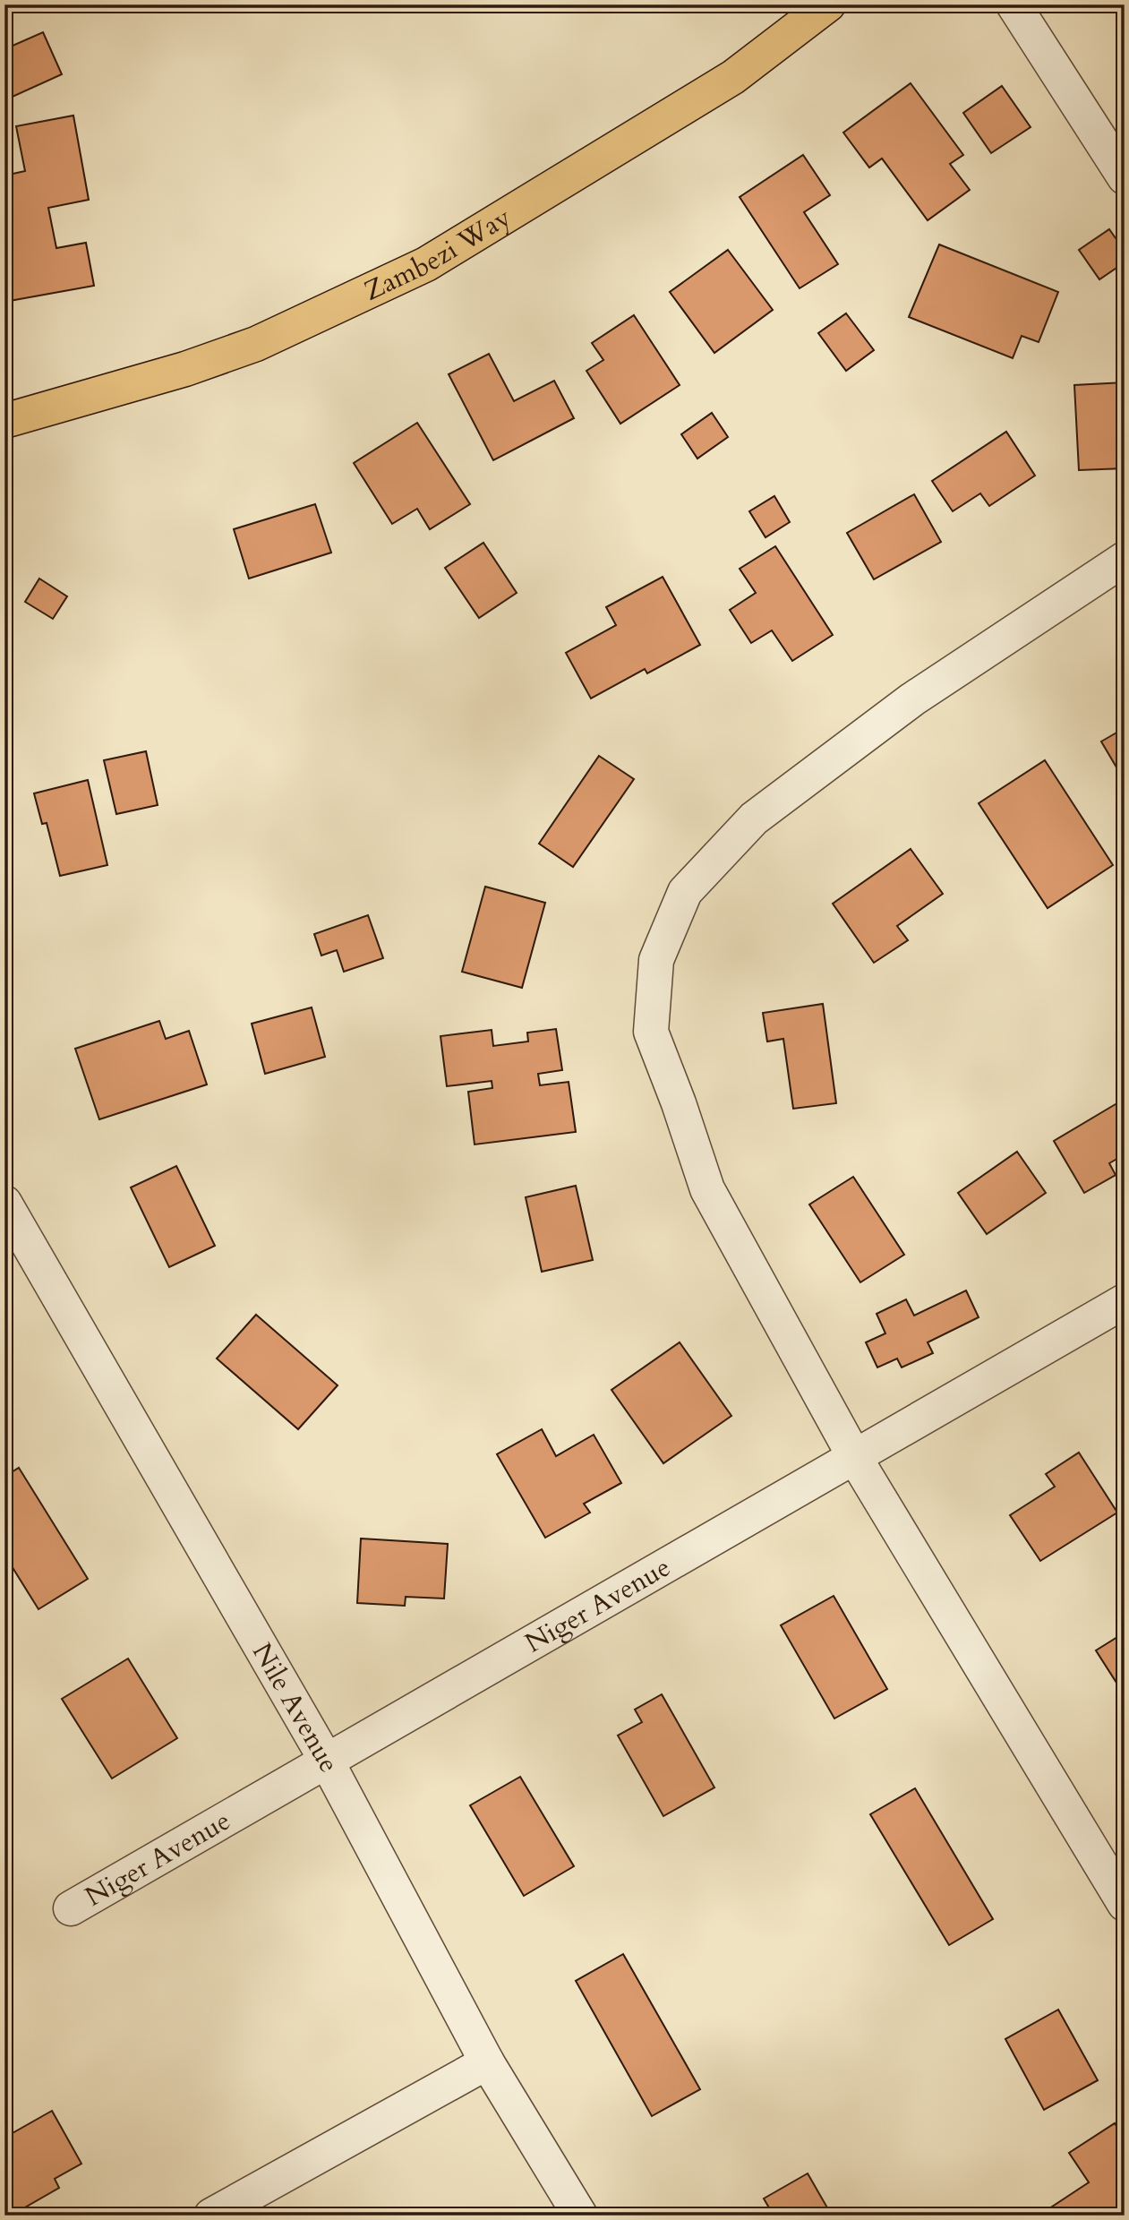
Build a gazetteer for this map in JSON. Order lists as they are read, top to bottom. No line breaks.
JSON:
{"streets":{"main road":["Zambezi Way"],"street":["Niger Avenue","Nile Avenue"]},"crossings":[["Niger Avenue","Nile Avenue"]]}
